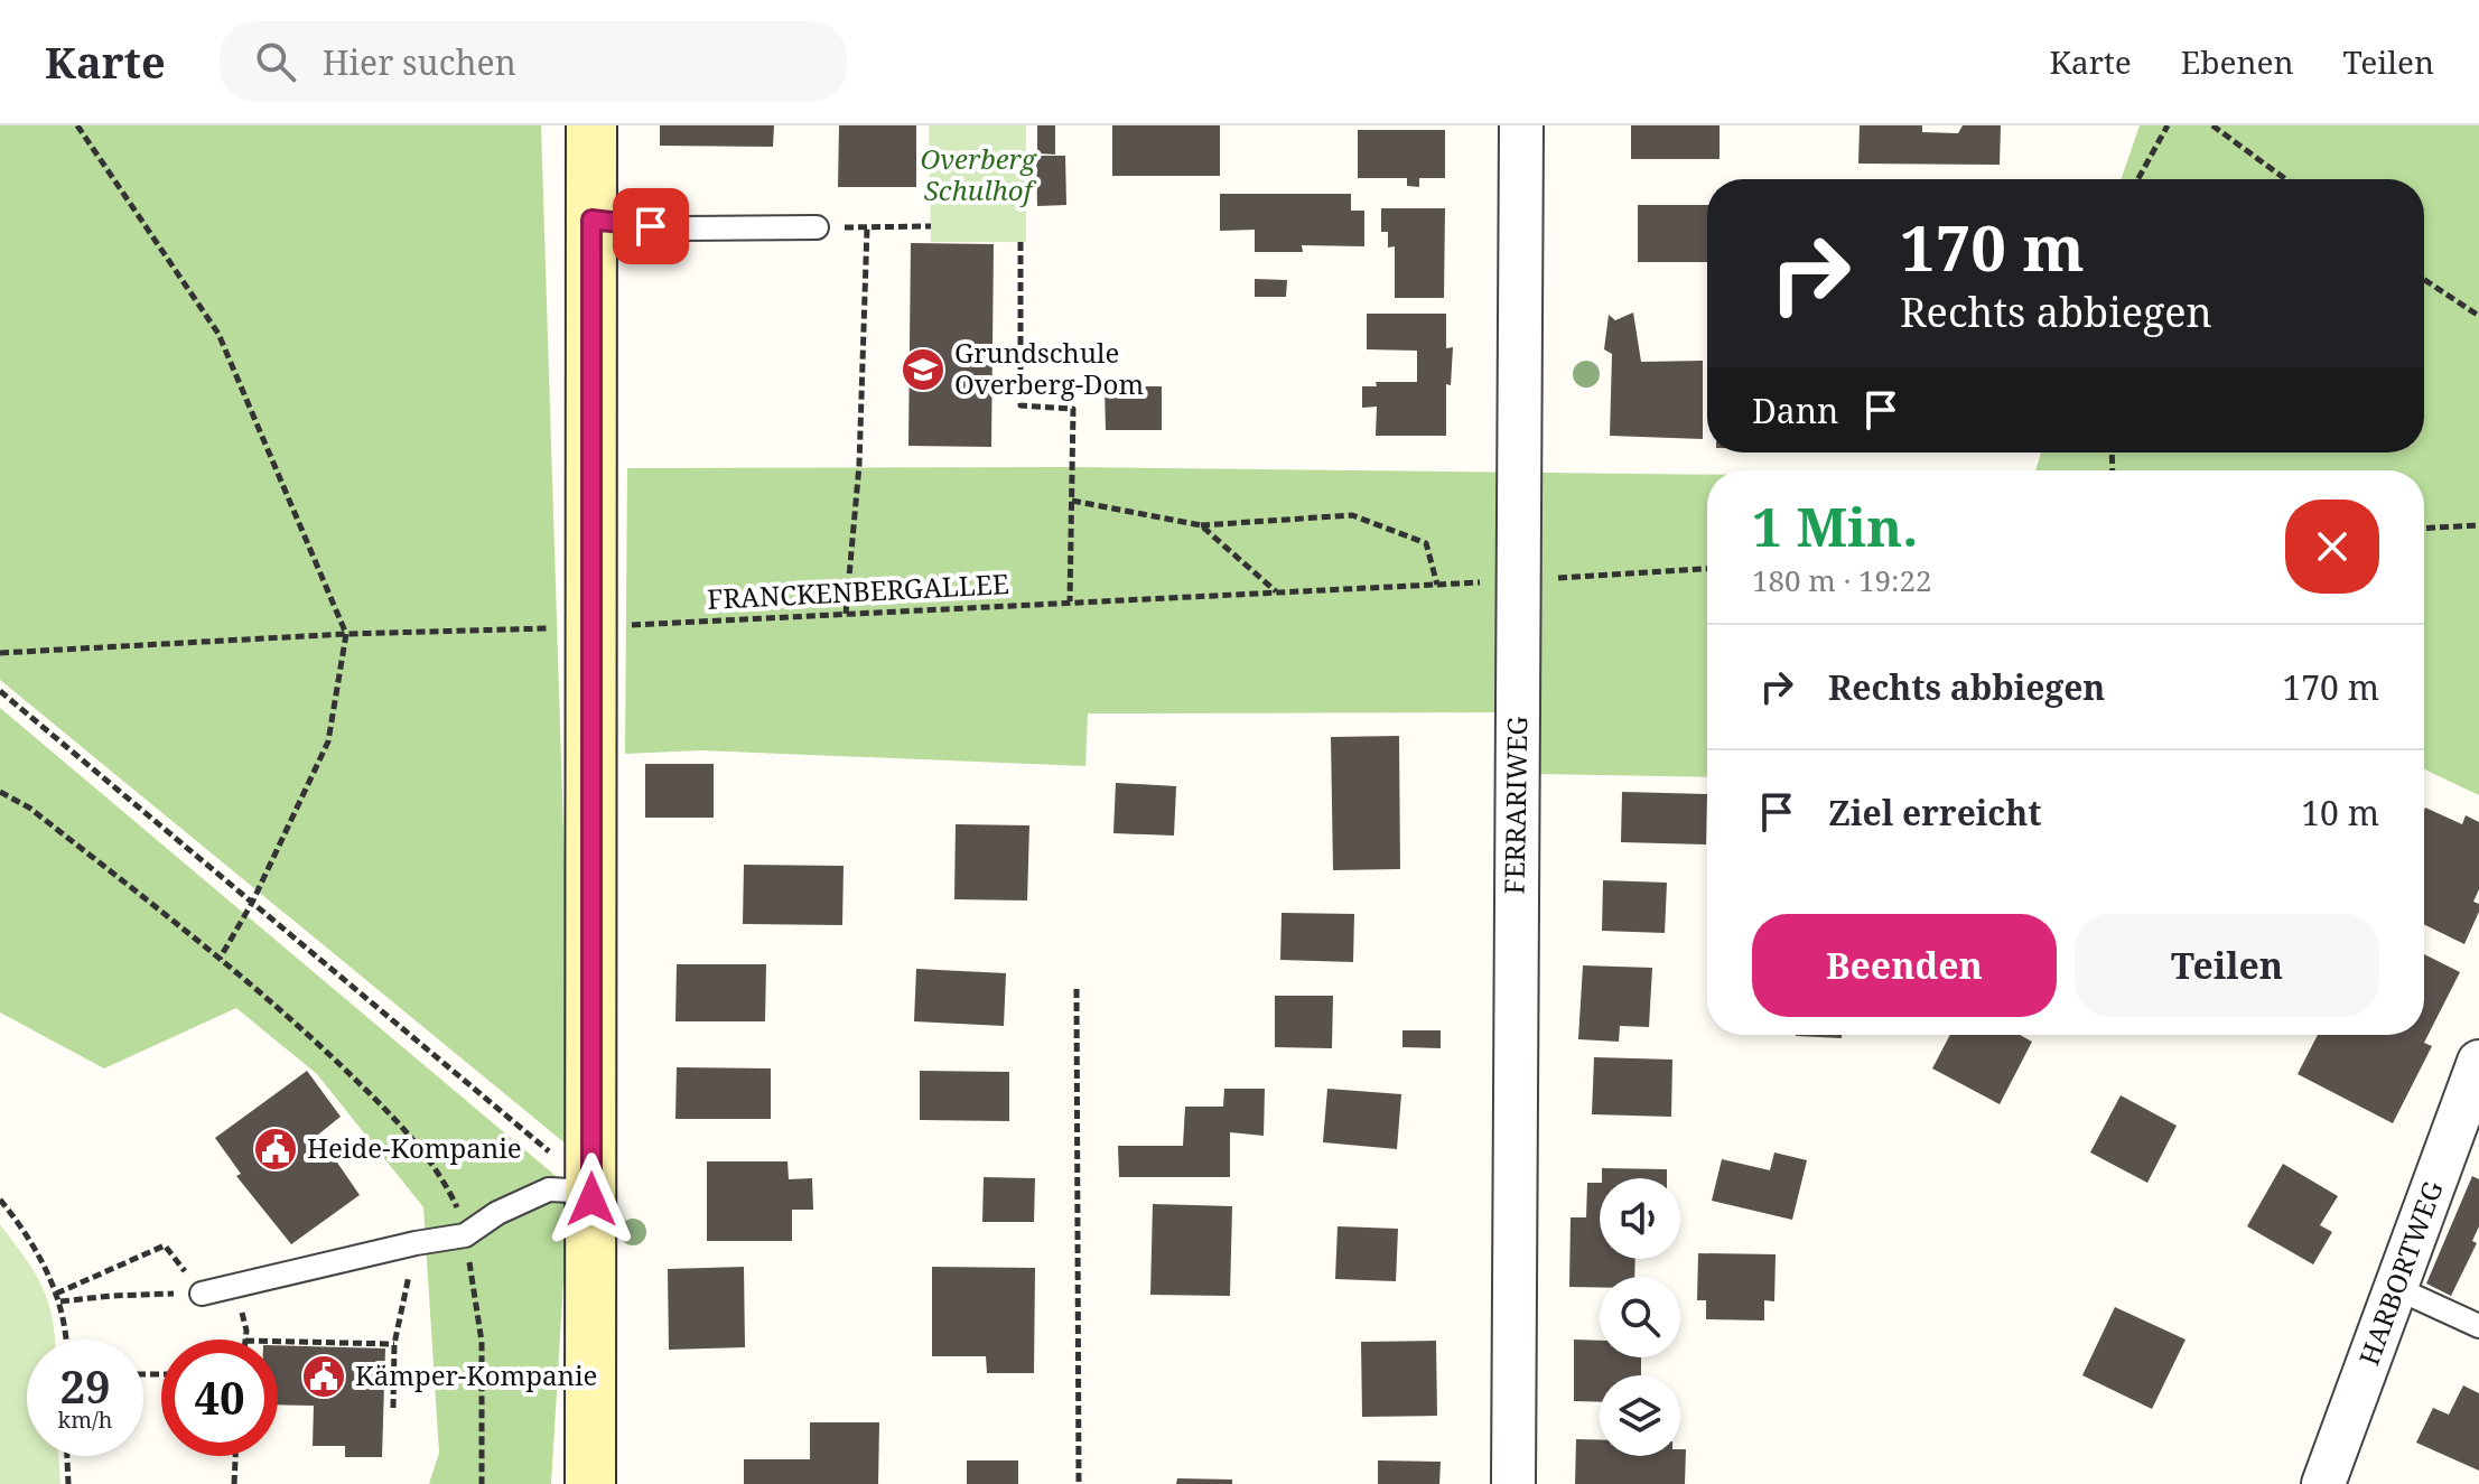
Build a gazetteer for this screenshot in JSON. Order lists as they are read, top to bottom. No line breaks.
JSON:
{"streets":{"street":["FERRARIWEG","HARBORTWEG"],"path":["FRANCKENBERGALLEE"]},"crossings":[["FRANCKENBERGALLEE","FERRARIWEG"]],"parks":["Overberg Schulhof"],"places":{"school or university":["Grundschule Overberg-Dom"],"public building":["Heide-Kompanie","Kämper-Kompanie"]},"page":{"header":"Karte","search":"Hier suchen","nav":["Karte","Ebenen","Teilen"],"turn":["170 m","Rechts abbiegen"],"then":"Dann","heading":["1 Min.","180 m · 19:22"],"list":[{"name":"Rechts abbiegen","value":"170 m"},{"name":"Ziel erreicht","value":"10 m"}],"buttons":["Beenden","Teilen"],"speed":"29 km/h","limit":"40"}}
